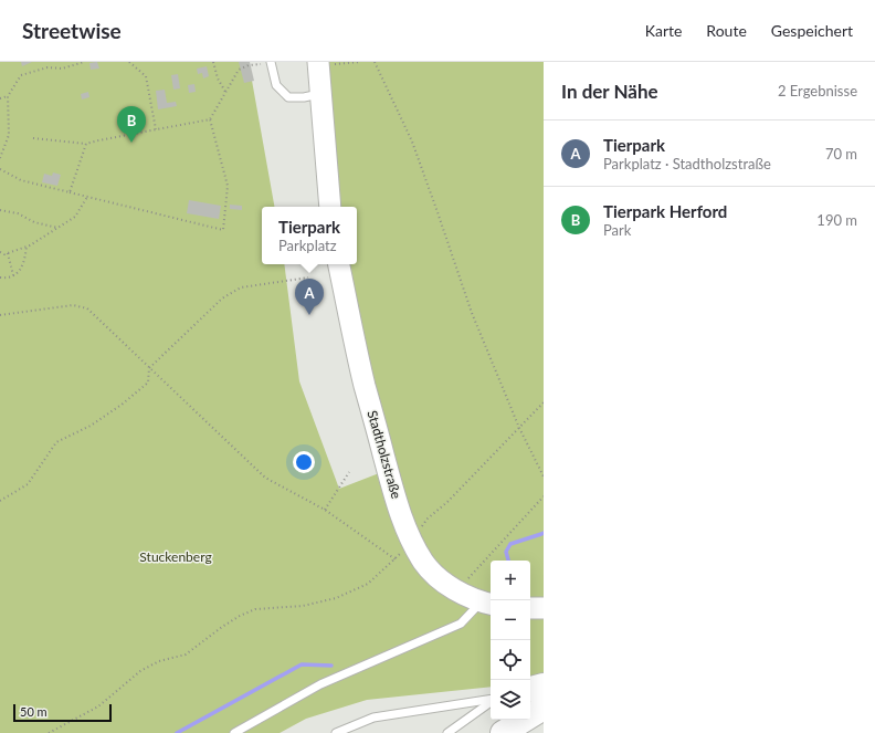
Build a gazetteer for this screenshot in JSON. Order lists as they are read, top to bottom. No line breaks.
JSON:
{"streets":{"street":["Stadtholzstraße"]},"parks":["Stuckenberg"],"scale_bar":"50 m","page":{"header":"Streetwise","nav":["Karte","Route","Gespeichert"],"heading":["In der Nähe","2 Ergebnisse"],"pins":["B","A"],"list":[{"mark":"A","name":"Tierpark","note":"Parkplatz · Stadtholzstraße","value":"70 m"},{"mark":"B","name":"Tierpark Herford","note":"Park","value":"190 m"}],"popup":["Tierpark","Parkplatz"],"map_buttons":["+","−"],"scale":"50 m"}}
